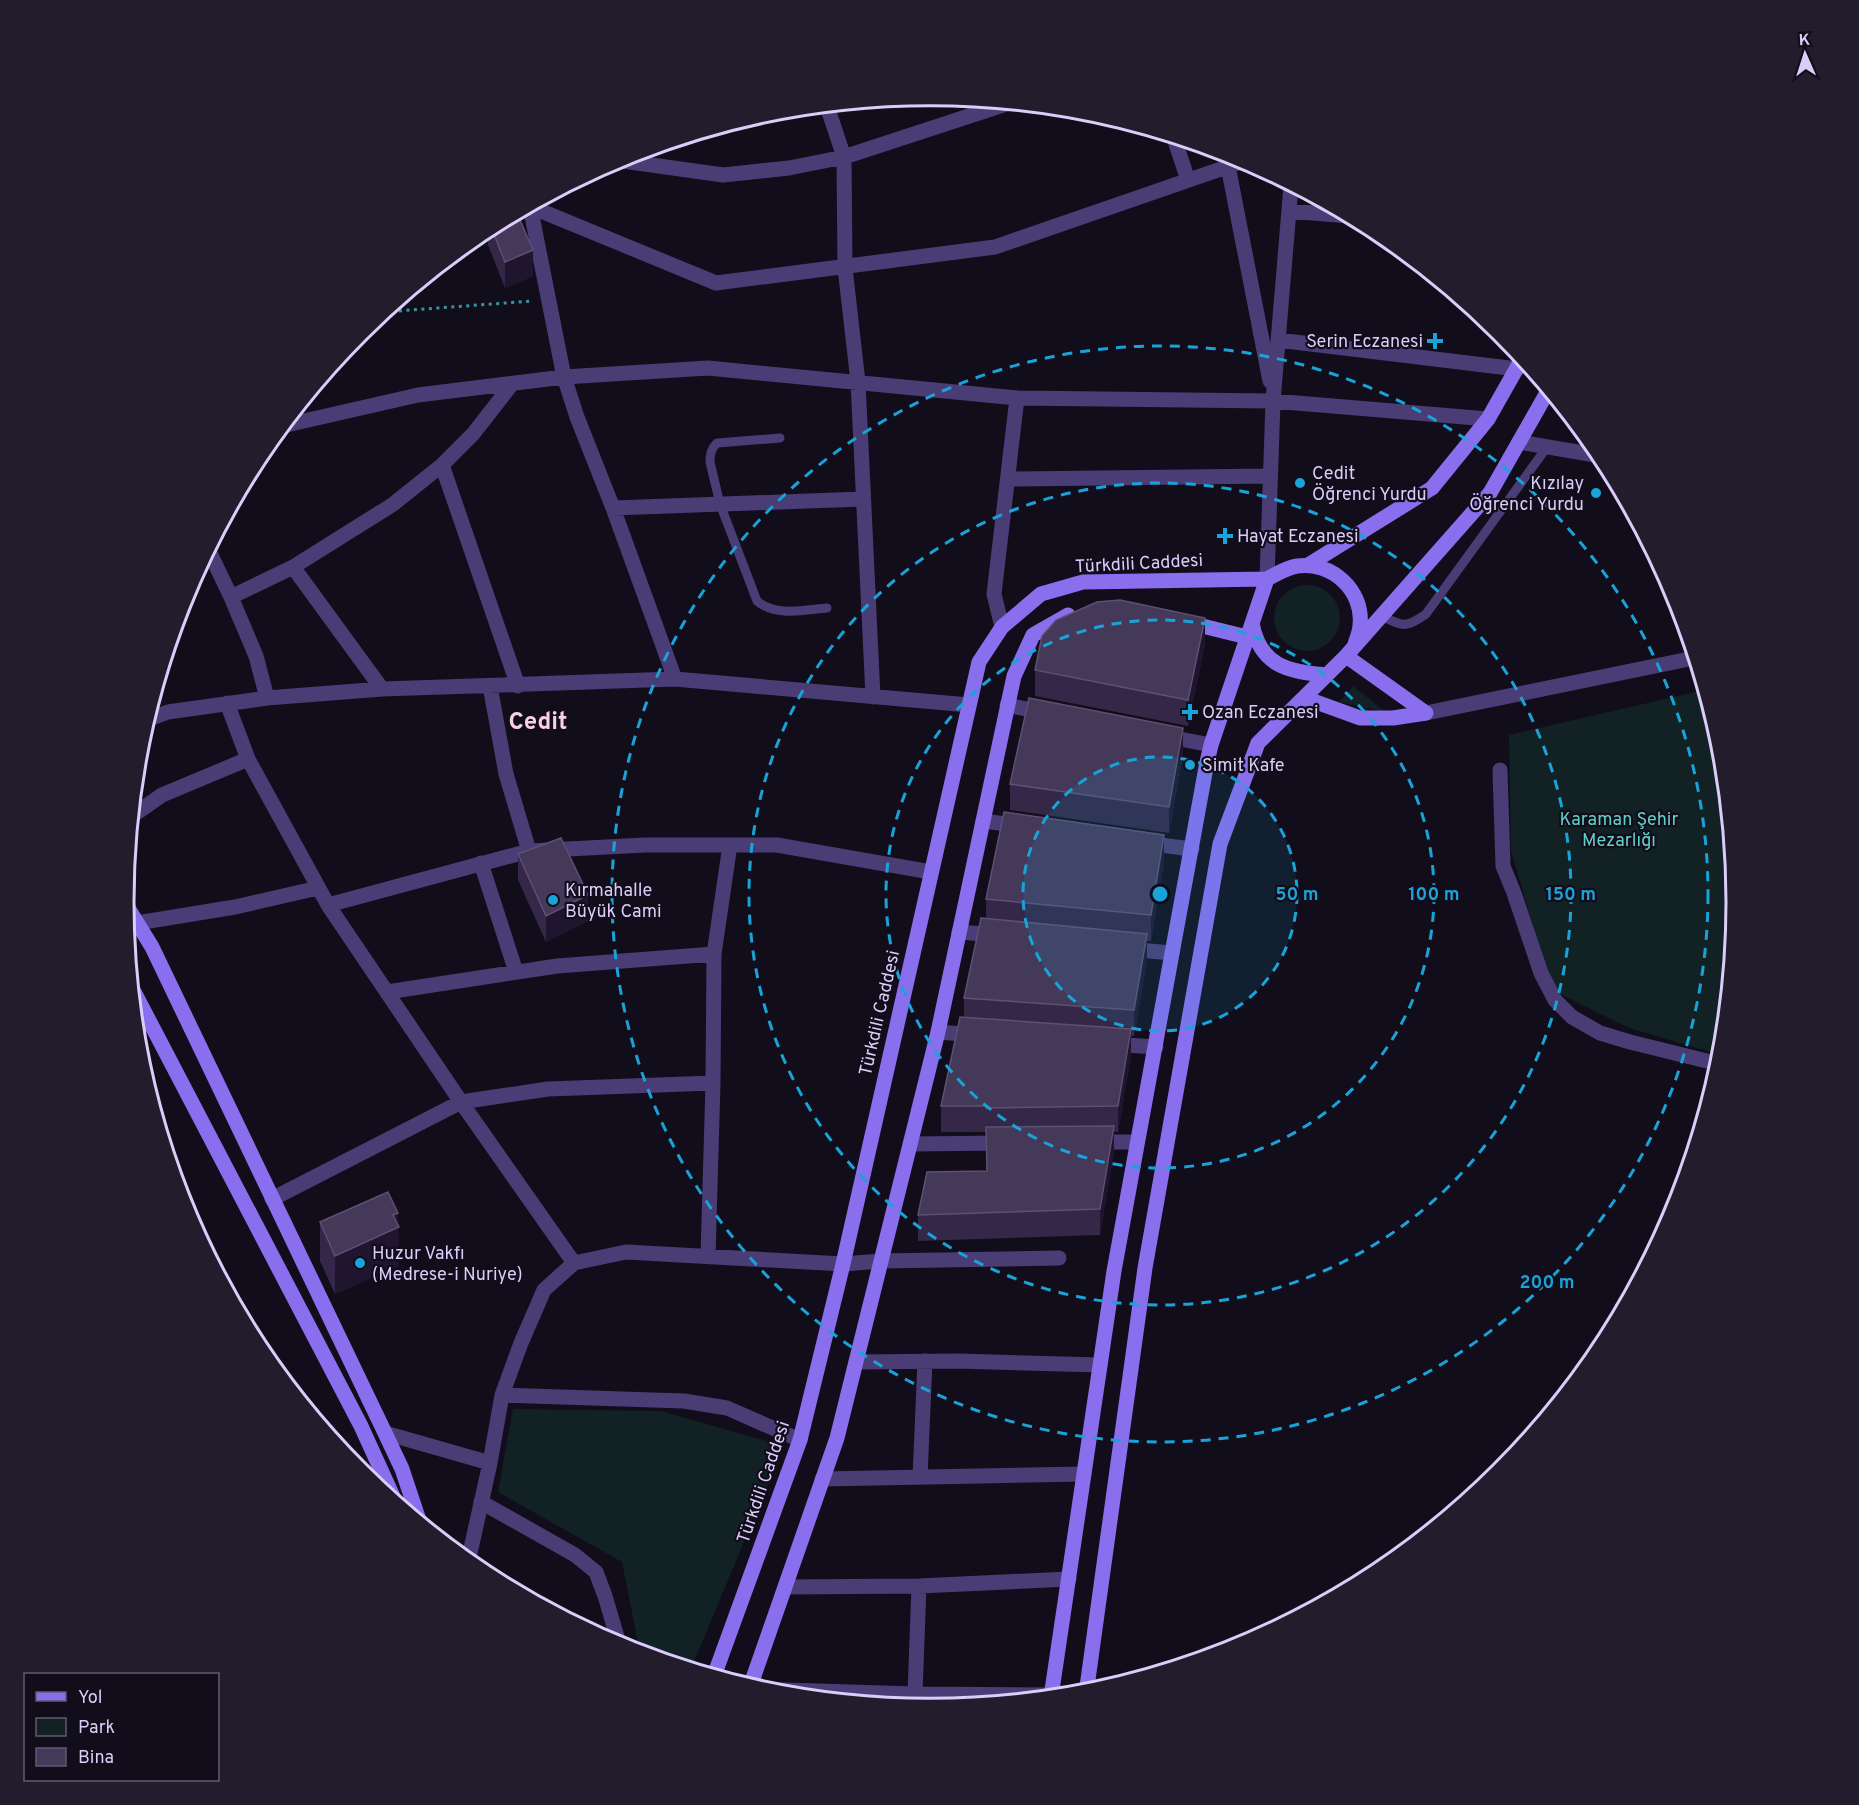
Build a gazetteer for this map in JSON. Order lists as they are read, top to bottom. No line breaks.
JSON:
{"streets":{"main road":["Türkdili Caddesi"]},"districts":["Cedit"],"parks":["Karaman Şehir Mezarlığı"],"places":{"health":["Serin Eczanesi","Hayat Eczanesi","Ozan Eczanesi"],"other":["Cedit Öğrenci Yurdu","Kızılay Öğrenci Yurdu","Simit Kafe","Kırmahalle Büyük Cami","Huzur Vakfı (Medrese-i Nuriye)"]},"legend":["Yol","Park","Bina"],"north":"top","rings":["50 m","100 m","150 m","200 m"]}
